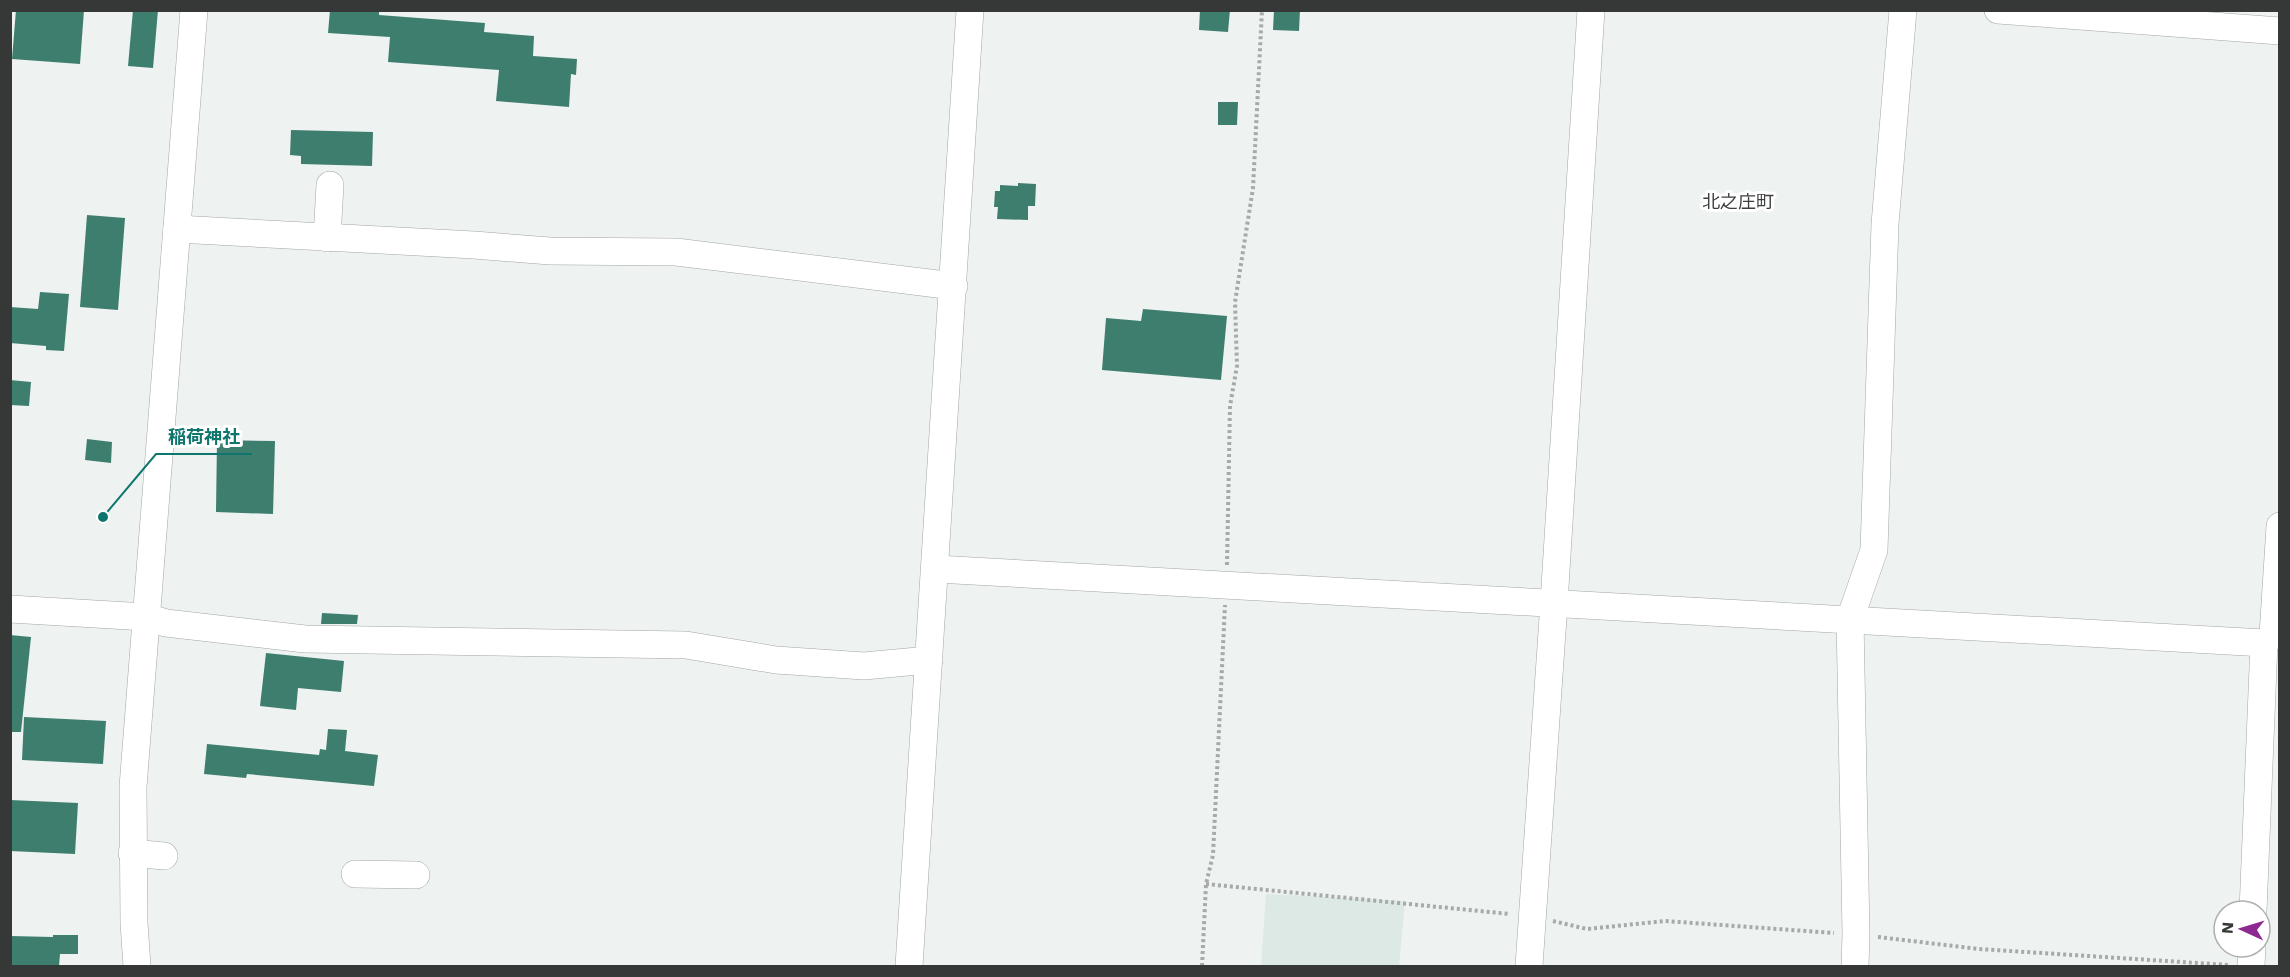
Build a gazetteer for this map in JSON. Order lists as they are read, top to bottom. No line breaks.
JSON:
{"districts":["北之庄町"],"places":["稲荷神社"],"north":"left"}
